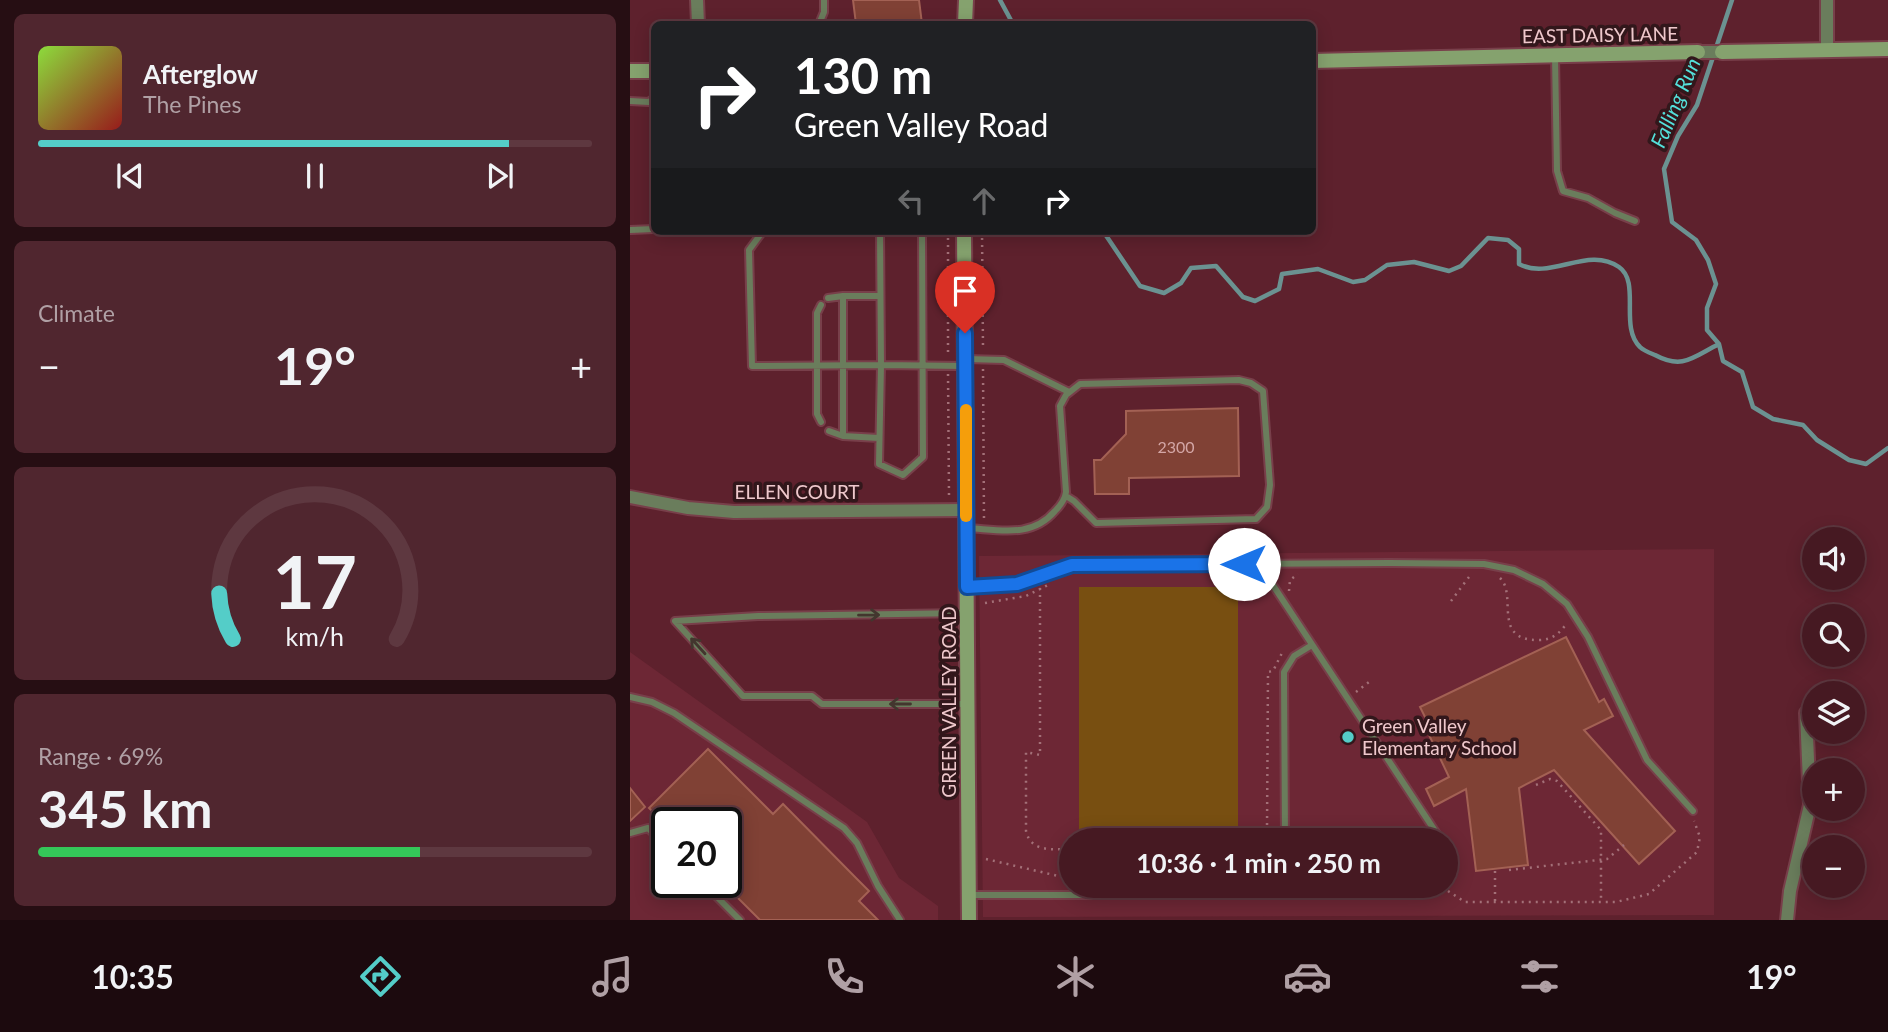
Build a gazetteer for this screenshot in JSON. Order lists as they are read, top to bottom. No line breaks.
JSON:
{"streets":{"street":["EAST DAISY LANE","ELLEN COURT","GREEN VALLEY ROAD"]},"crossings":[["ELLEN COURT","GREEN VALLEY ROAD"]],"water":["Falling Run"],"places":["Green Valley Elementary School"],"house_numbers":["2300"],"page":{"turn":["130 m","Green Valley Road"],"song":["Afterglow","The Pines"],"tile":["Climate",["Range · 69%","345 km"]],"heat":["−","19°","+"],"map_buttons":["+","−"],"limit":"20","trip":"10:36 · 1 min · 250 m","tabs":["10:35","19°"],"gauge":["17","km/h"]}}
